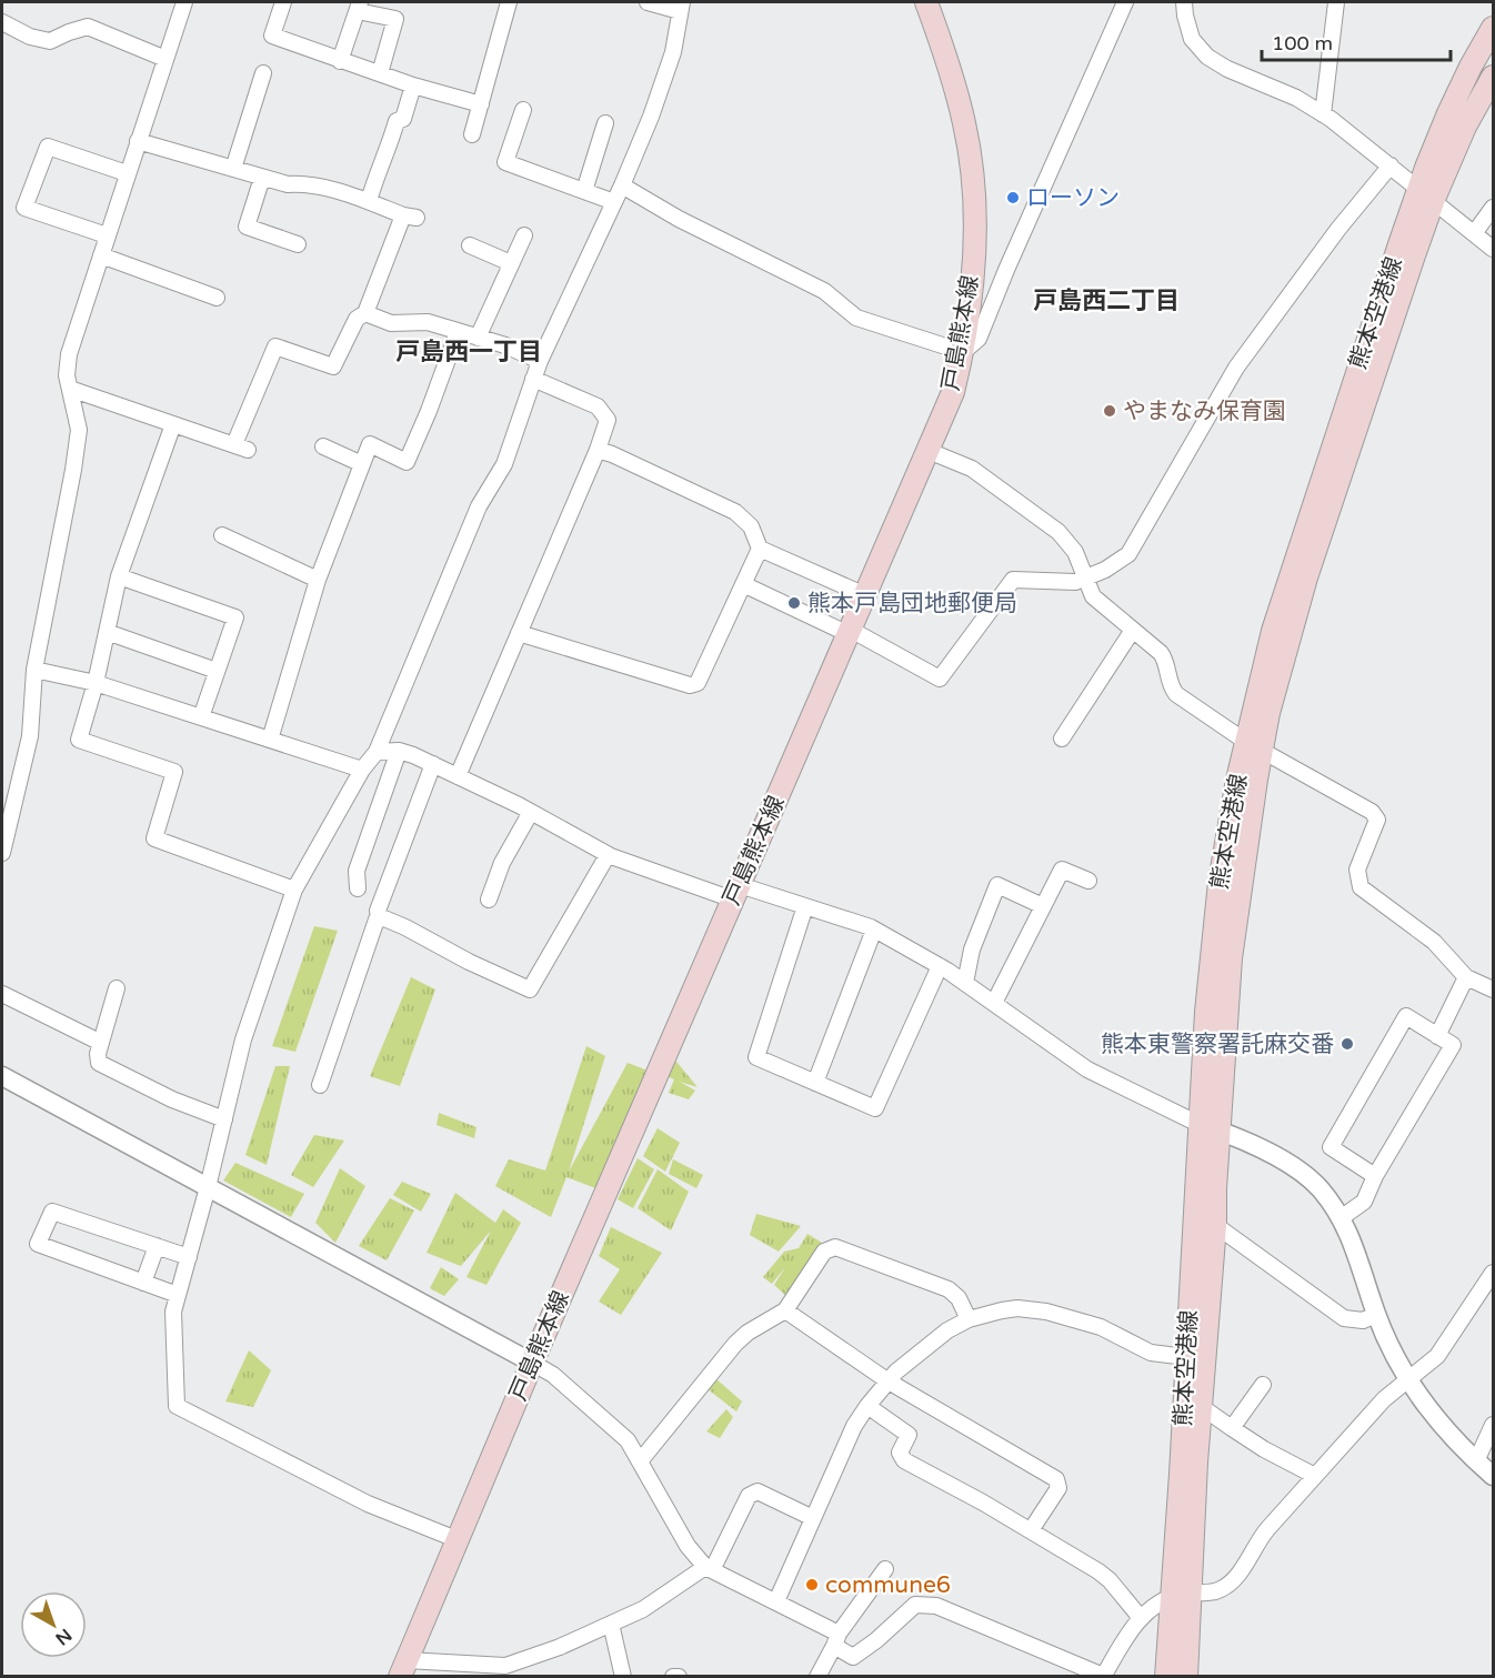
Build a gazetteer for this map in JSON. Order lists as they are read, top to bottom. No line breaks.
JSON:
{"streets":{"main road":["熊本空港線","戸島熊本線"]},"districts":["戸島西二丁目","戸島西一丁目"],"places":["ローソン","やまなみ保育園","熊本戸島団地郵便局","熊本東警察署託麻交番","commune6"],"scale_bar":"100 m","north":"bottom right"}
